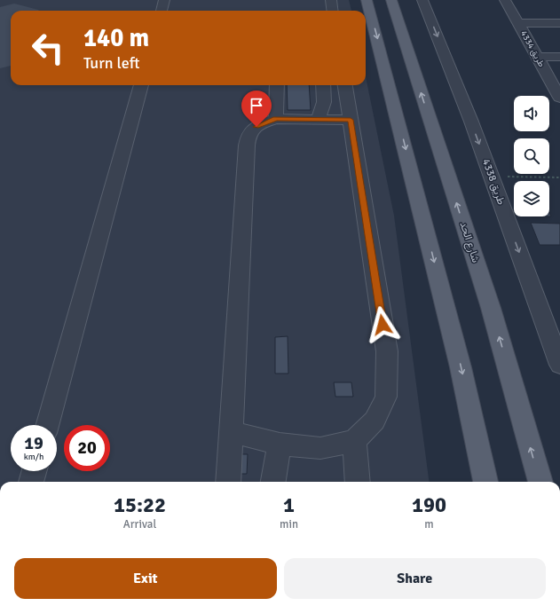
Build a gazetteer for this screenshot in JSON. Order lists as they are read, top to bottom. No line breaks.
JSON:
{"streets":{"main road":["شارع الحد"],"street":["طريق 4334","طريق 4338"]},"page":{"turn":["140 m","Turn left"],"speed":"19 km/h","limit":"20","eta":["15:22","Arrival","1","min","190","m"],"buttons":["Exit","Share"]}}
